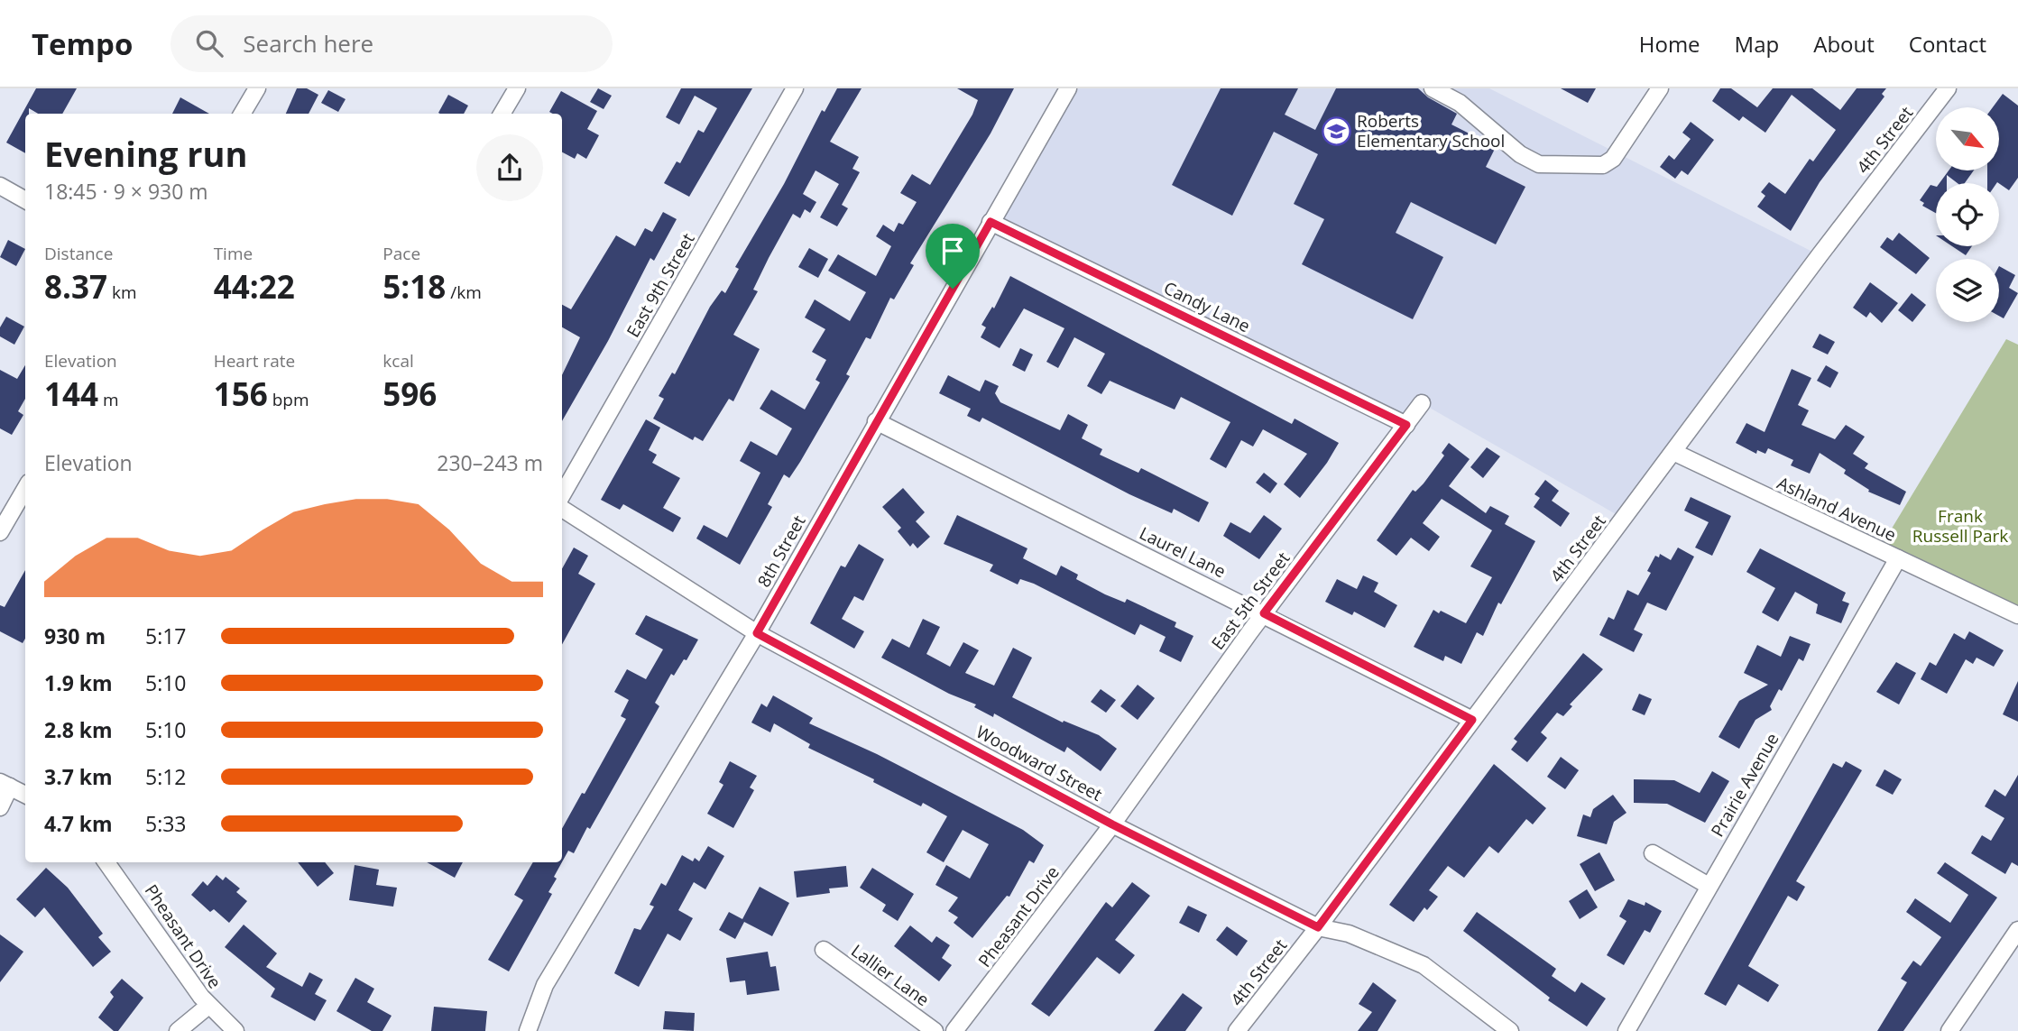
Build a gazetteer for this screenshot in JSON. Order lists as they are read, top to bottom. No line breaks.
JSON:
{"streets":{"street":["4th Street","East 9th Street","Candy Lane","Ashland Avenue","8th Street","Laurel Lane","East 5th Street","Woodward Street","Prairie Avenue","Pheasant Drive","Lallier Lane"]},"crossings":[["4th Street","Ashland Avenue"],["4th Street","Laurel Lane"],["4th Street","Woodward Street"],["Candy Lane","8th Street"],["Candy Lane","East 5th Street"],["Ashland Avenue","Prairie Avenue"],["8th Street","Laurel Lane"],["8th Street","Woodward Street"],["Laurel Lane","East 5th Street"],["East 5th Street","Woodward Street"],["East 5th Street","Pheasant Drive"],["Woodward Street","Pheasant Drive"]],"parks":["Frank Russell Park"],"places":{"school or university":["Roberts Elementary School"]},"north":"bottom right","page":{"header":"Tempo","search":"Search here","nav":["Home","Map","About","Contact"],"heading":["Evening run","18:45 · 9 × 930 m"],"stats":[["Distance","8.37 km"],["Time","44:22"],["Pace","5:18 /km"],["Elevation","144 m"],["Heart rate","156 bpm"],["kcal","596"]],"chart":["Elevation","230–243 m"],"list":[{"name":"930 m","note":"5:17"},{"name":"1.9 km","note":"5:10"},{"name":"2.8 km","note":"5:10"},{"name":"3.7 km","note":"5:12"},{"name":"4.7 km","note":"5:33"}]}}
